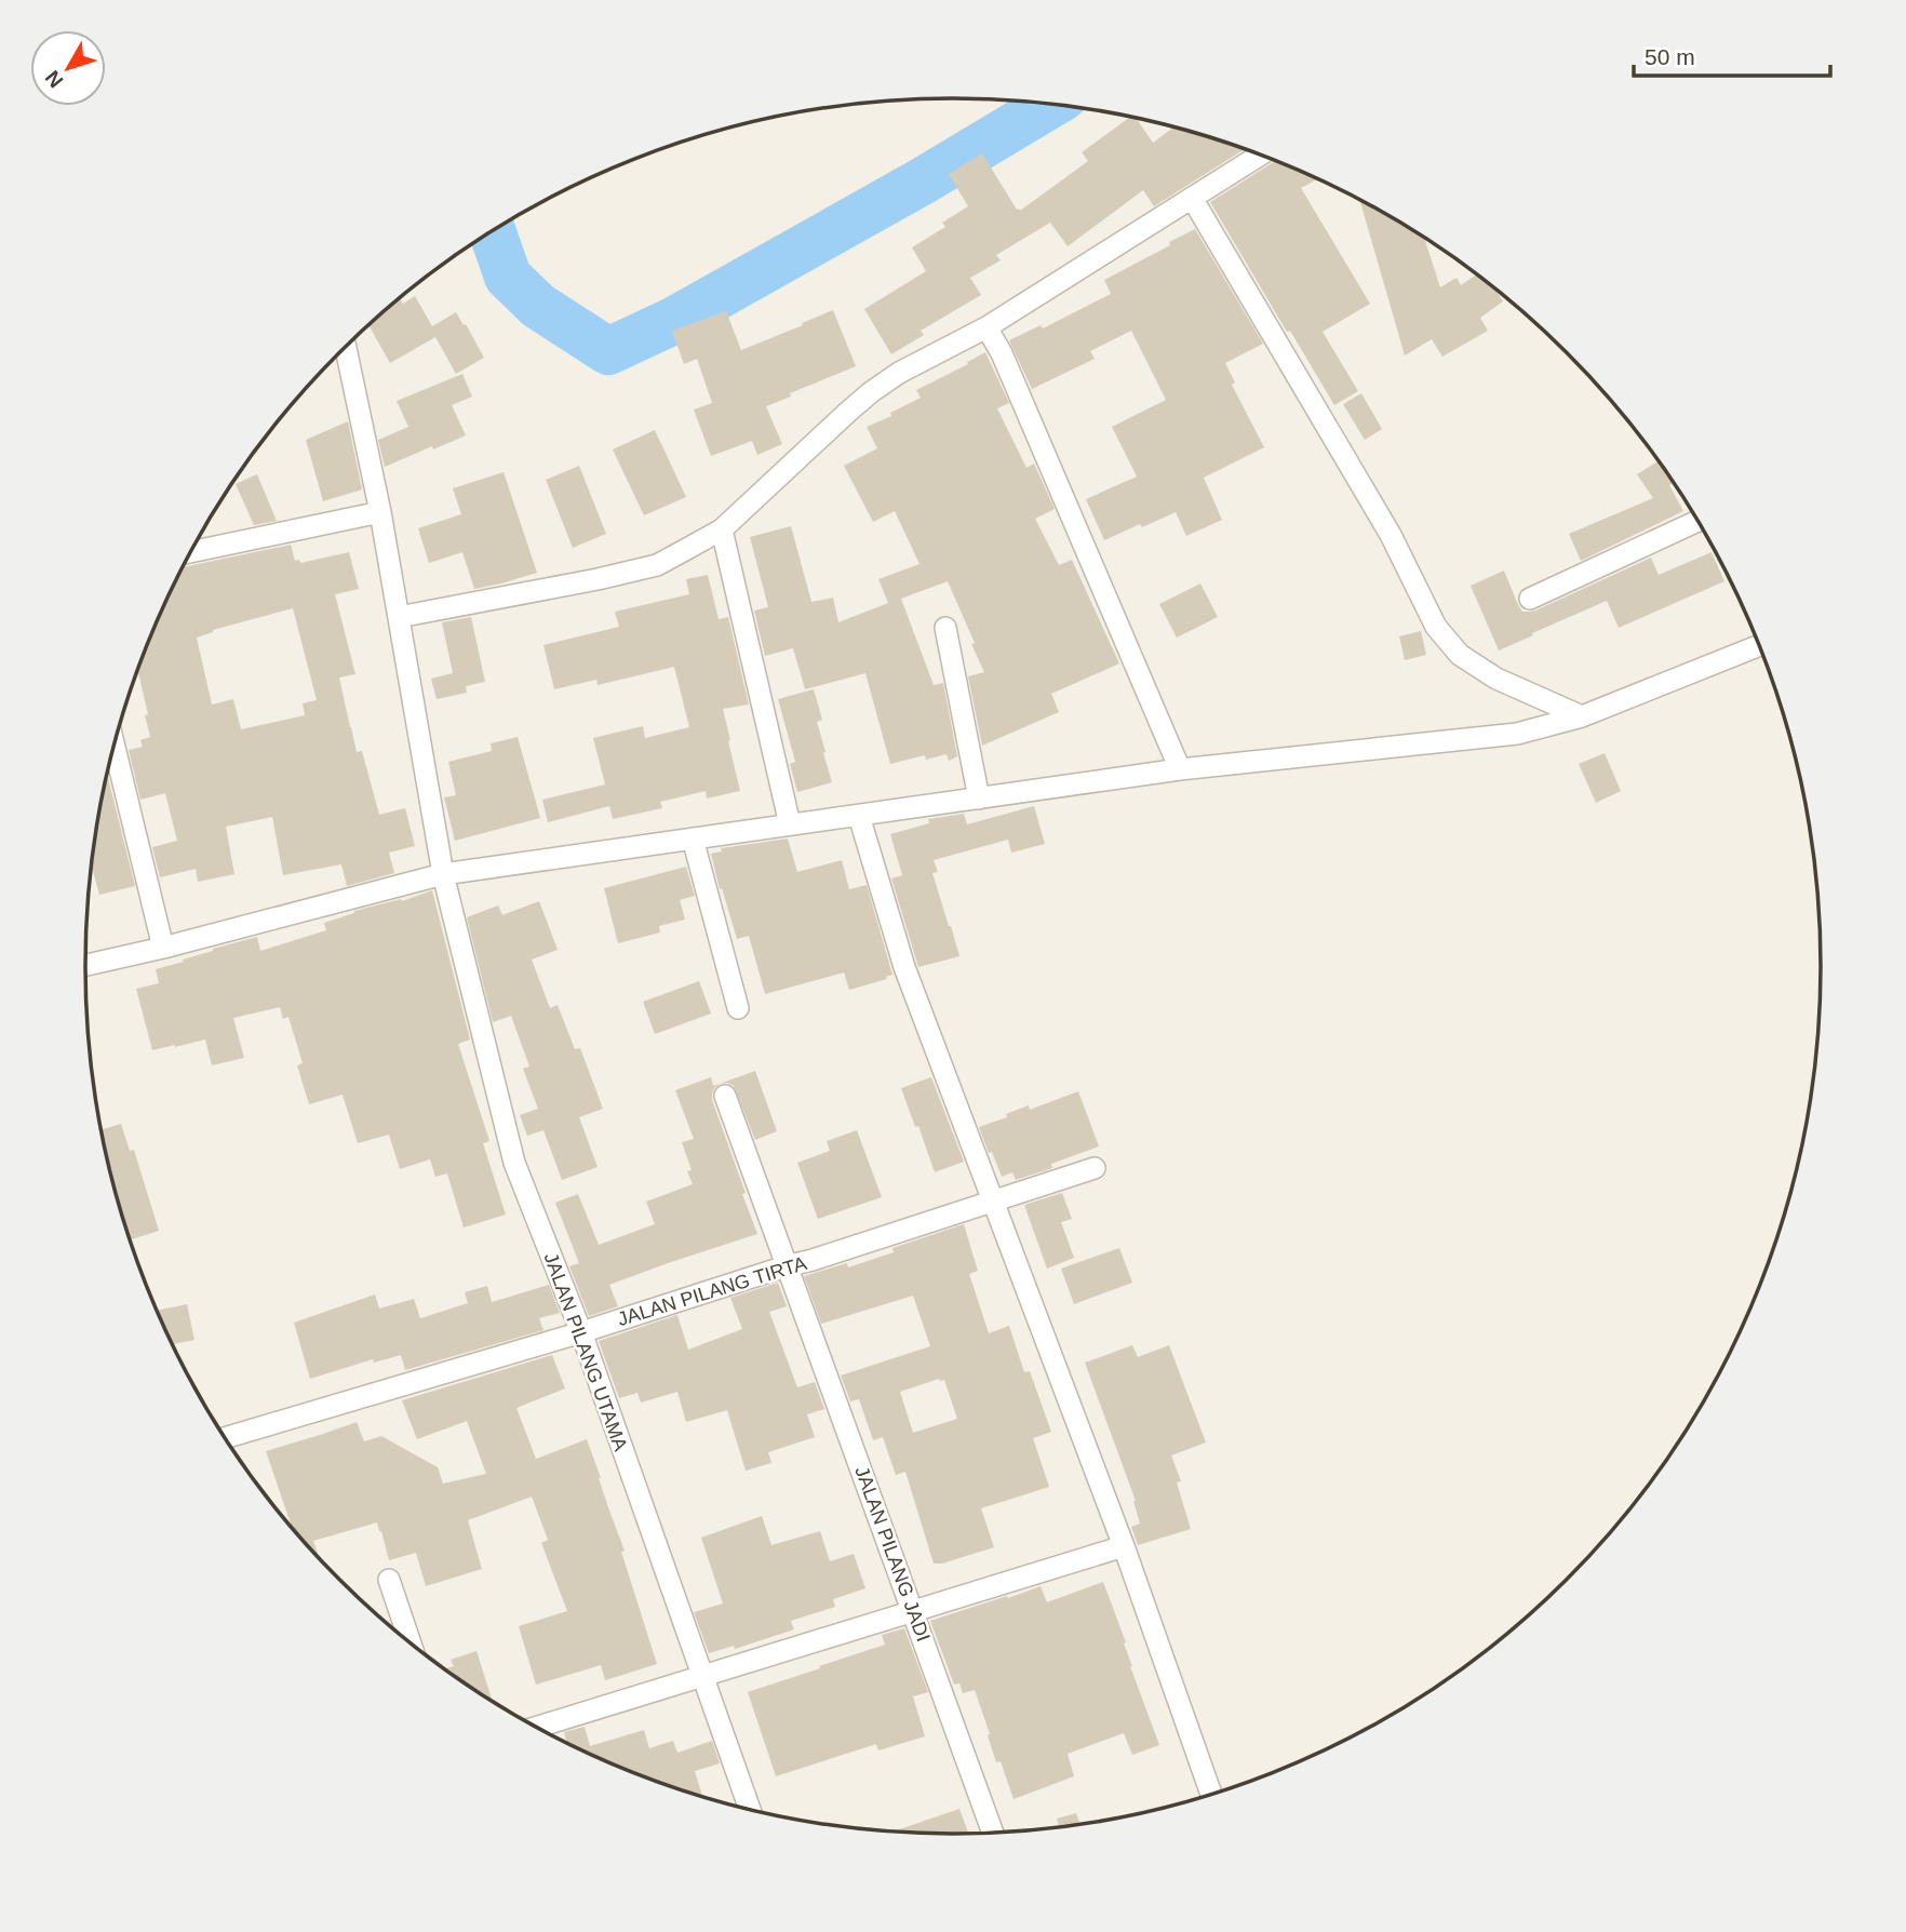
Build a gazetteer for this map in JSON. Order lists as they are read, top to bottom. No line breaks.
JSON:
{"streets":{"street":["JALAN PILANG TIRTA","JALAN PILANG UTAMA","JALAN PILANG JADI"]},"crossings":[["JALAN PILANG TIRTA","JALAN PILANG UTAMA"],["JALAN PILANG TIRTA","JALAN PILANG JADI"]],"scale_bar":"50 m","north":"bottom left"}
